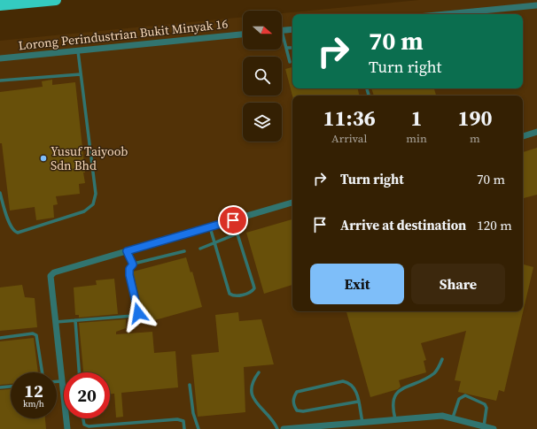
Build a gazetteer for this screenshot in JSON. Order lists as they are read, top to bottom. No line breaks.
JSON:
{"streets":{"street":["Lorong Perindustrian Bukit Minyak 16"]},"places":["Yusuf Taiyoob Sdn Bhd"],"north":"right","page":{"turn":["70 m","Turn right"],"eta":["11:36","Arrival","1","min","190","m"],"list":[{"name":"Turn right","value":"70 m"},{"name":"Arrive at destination","value":"120 m"}],"buttons":["Exit","Share"],"speed":"12 km/h","limit":"20"}}
